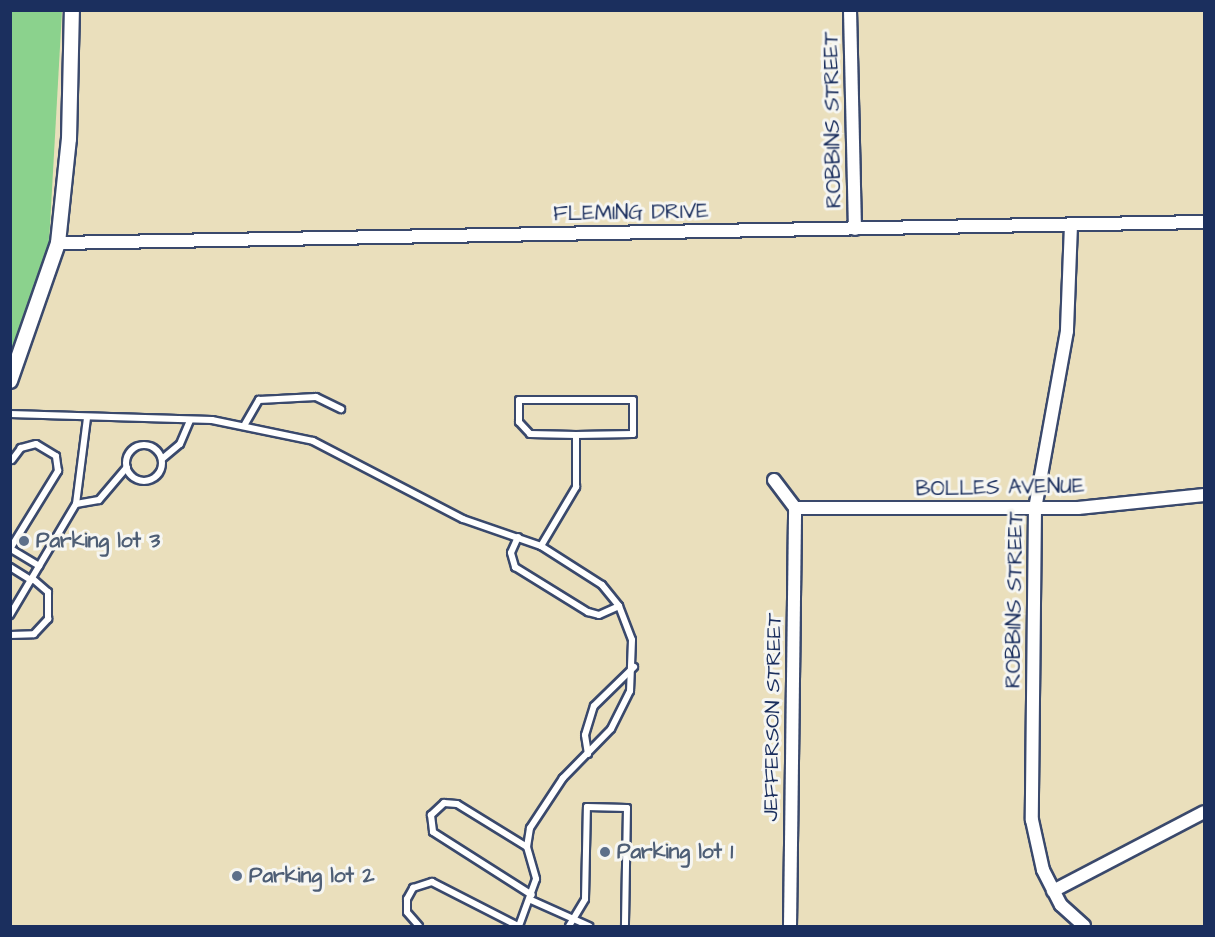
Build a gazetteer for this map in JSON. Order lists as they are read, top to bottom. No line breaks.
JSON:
{"streets":{"street":["ROBBINS STREET","FLEMING DRIVE","BOLLES AVENUE","JEFFERSON STREET"]},"crossings":[["ROBBINS STREET","FLEMING DRIVE"],["ROBBINS STREET","BOLLES AVENUE"],["BOLLES AVENUE","JEFFERSON STREET"]],"places":["Parking lot 3","Parking lot 1","Parking lot 2"]}
